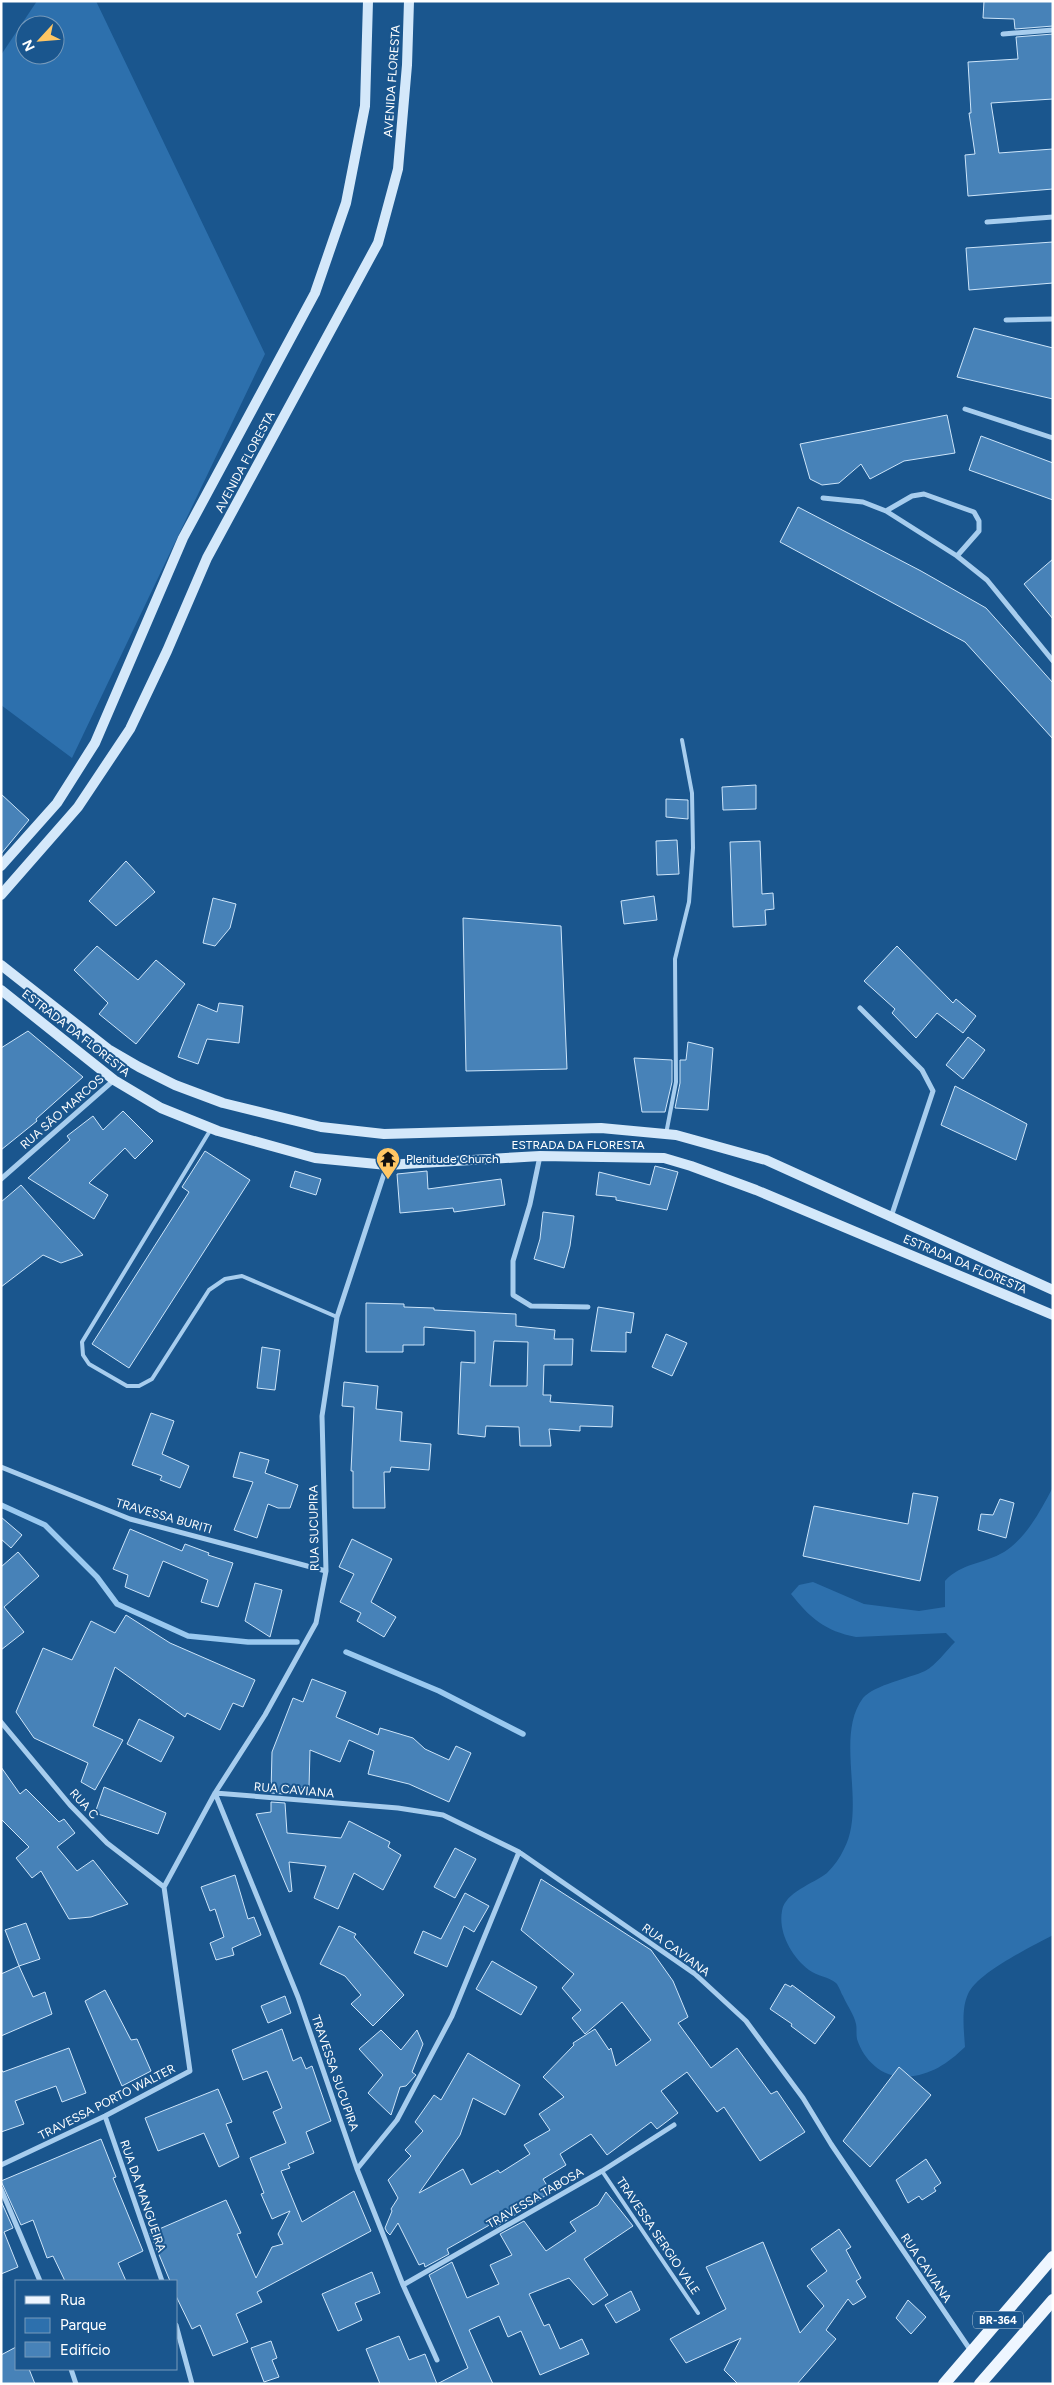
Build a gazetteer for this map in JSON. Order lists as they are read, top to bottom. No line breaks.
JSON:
{"streets":{"main road":["AVENIDA FLORESTA","ESTRADA DA FLORESTA","BR-364"],"street":["RUA SÃO MARCOS","TRAVESSA BURITI","RUA SUCUPIRA","RUA CAVIANA","RUA C","TRAVESSA SUCUPIRA","TRAVESSA PORTO WALTER","RUA DA MANGUEIRA","TRAVESSA TABOSA"],"lane":["TRAVESSA SERGIO VALE"]},"crossings":[["ESTRADA DA FLORESTA","RUA SÃO MARCOS"],["ESTRADA DA FLORESTA","RUA SUCUPIRA"],["TRAVESSA BURITI","RUA SUCUPIRA"],["RUA SUCUPIRA","RUA CAVIANA"],["RUA SUCUPIRA","RUA C"],["RUA SUCUPIRA","TRAVESSA SUCUPIRA"],["RUA SUCUPIRA","TRAVESSA PORTO WALTER"],["RUA CAVIANA","TRAVESSA SUCUPIRA"],["RUA CAVIANA","BR-364"],["RUA C","TRAVESSA PORTO WALTER"],["TRAVESSA SUCUPIRA","TRAVESSA TABOSA"],["TRAVESSA PORTO WALTER","RUA DA MANGUEIRA"],["TRAVESSA TABOSA","TRAVESSA SERGIO VALE"]],"places":{"temple":["Plenitude Church"]},"legend":["Rua","Parque","Edifício"],"north":"bottom left"}
